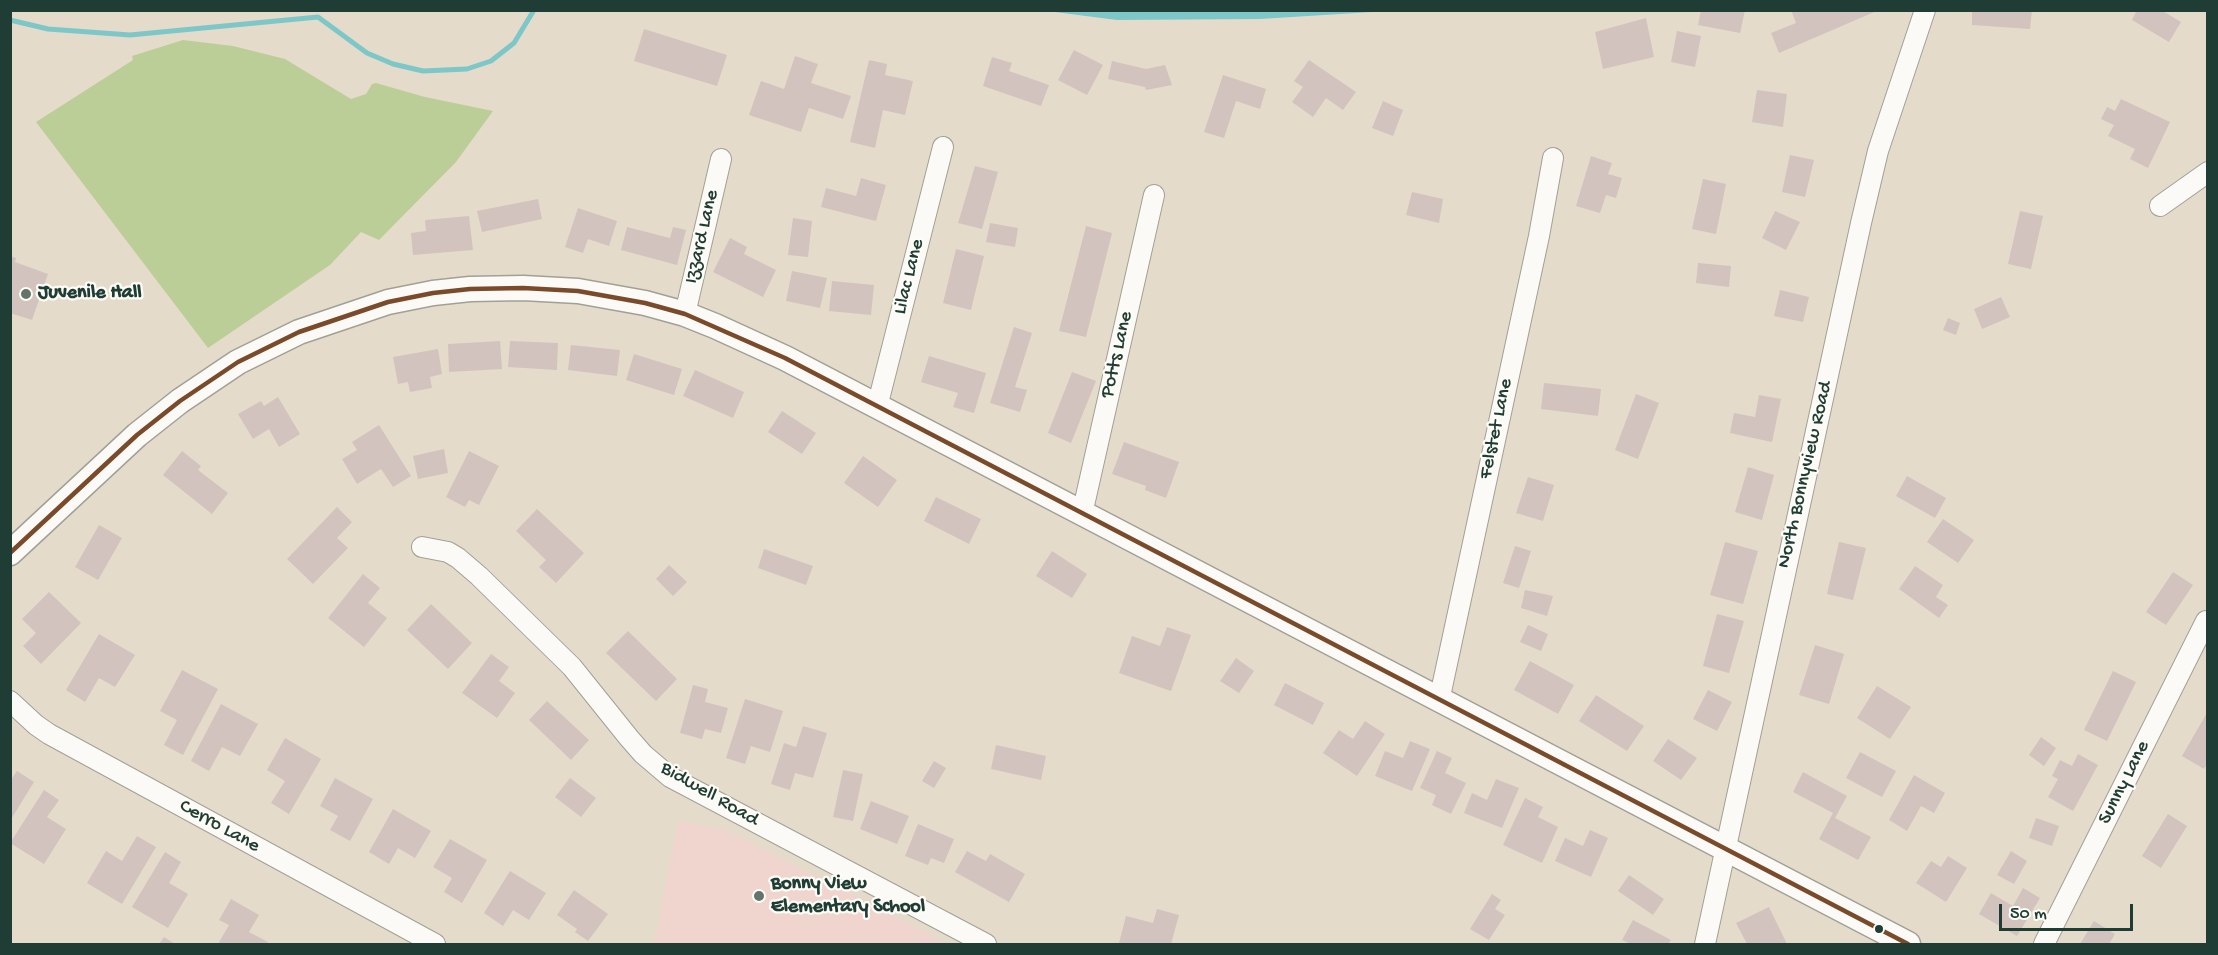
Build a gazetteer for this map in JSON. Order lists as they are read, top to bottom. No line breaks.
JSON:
{"streets":{"street":["Izzard Lane","Lilac Lane","Potts Lane","Felstet Lane","North Bonnyview Road","Sunny Lane","Bidwell Road","Cerro Lane"]},"places":["Juvenile Hall","Bonny View Elementary School"],"scale_bar":"50 m"}
